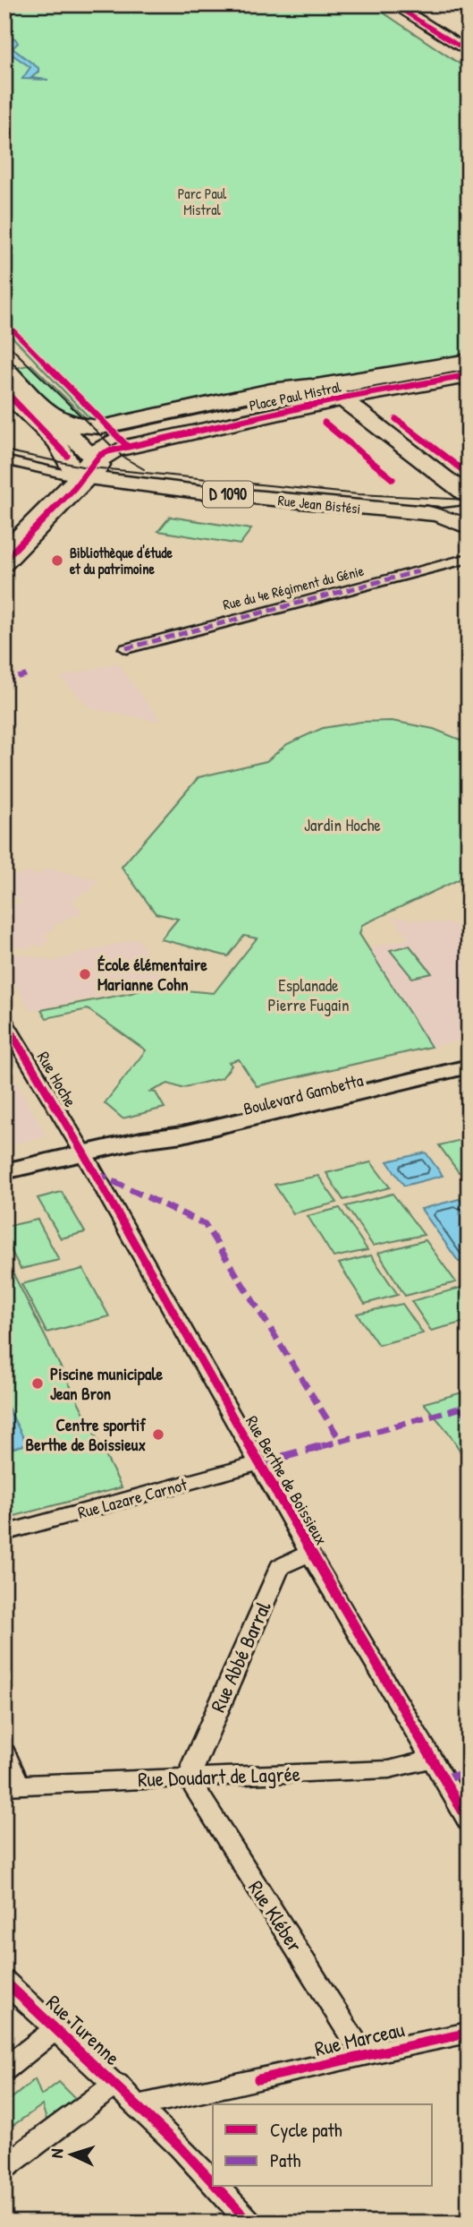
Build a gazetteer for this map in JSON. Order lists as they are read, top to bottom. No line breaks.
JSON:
{"streets":{"main road":["Place Paul Mistral","D 1090","Rue Jean Bistési"],"street":["Rue du 4e Régiment du Génie","Rue Hoche","Boulevard Gambetta","Rue Berthe de Boissieux","Rue Lazare Carnot","Rue Abbé Barral","Rue Doudart de Lagrée","Rue Kléber","Rue Turenne","Rue Marceau"]},"crossings":[["Place Paul Mistral","Rue Jean Bistési"],["D 1090","Rue Jean Bistési"],["Rue Hoche","Boulevard Gambetta"],["Rue Hoche","Rue Berthe de Boissieux"],["Boulevard Gambetta","Rue Berthe de Boissieux"],["Rue Berthe de Boissieux","Rue Lazare Carnot"],["Rue Berthe de Boissieux","Rue Abbé Barral"],["Rue Berthe de Boissieux","Rue Doudart de Lagrée"],["Rue Abbé Barral","Rue Doudart de Lagrée"],["Rue Abbé Barral","Rue Kléber"],["Rue Doudart de Lagrée","Rue Kléber"],["Rue Kléber","Rue Marceau"],["Rue Turenne","Rue Marceau"]],"parks":["Parc Paul Mistral","Jardin Hoche","Esplanade Pierre Fugain"],"places":["Bibliothèque d'étude et du patrimoine","École élémentaire Marianne Cohn","Piscine municipale Jean Bron","Centre sportif Berthe de Boissieux"],"legend":["Cycle path","Path"],"north":"left"}
